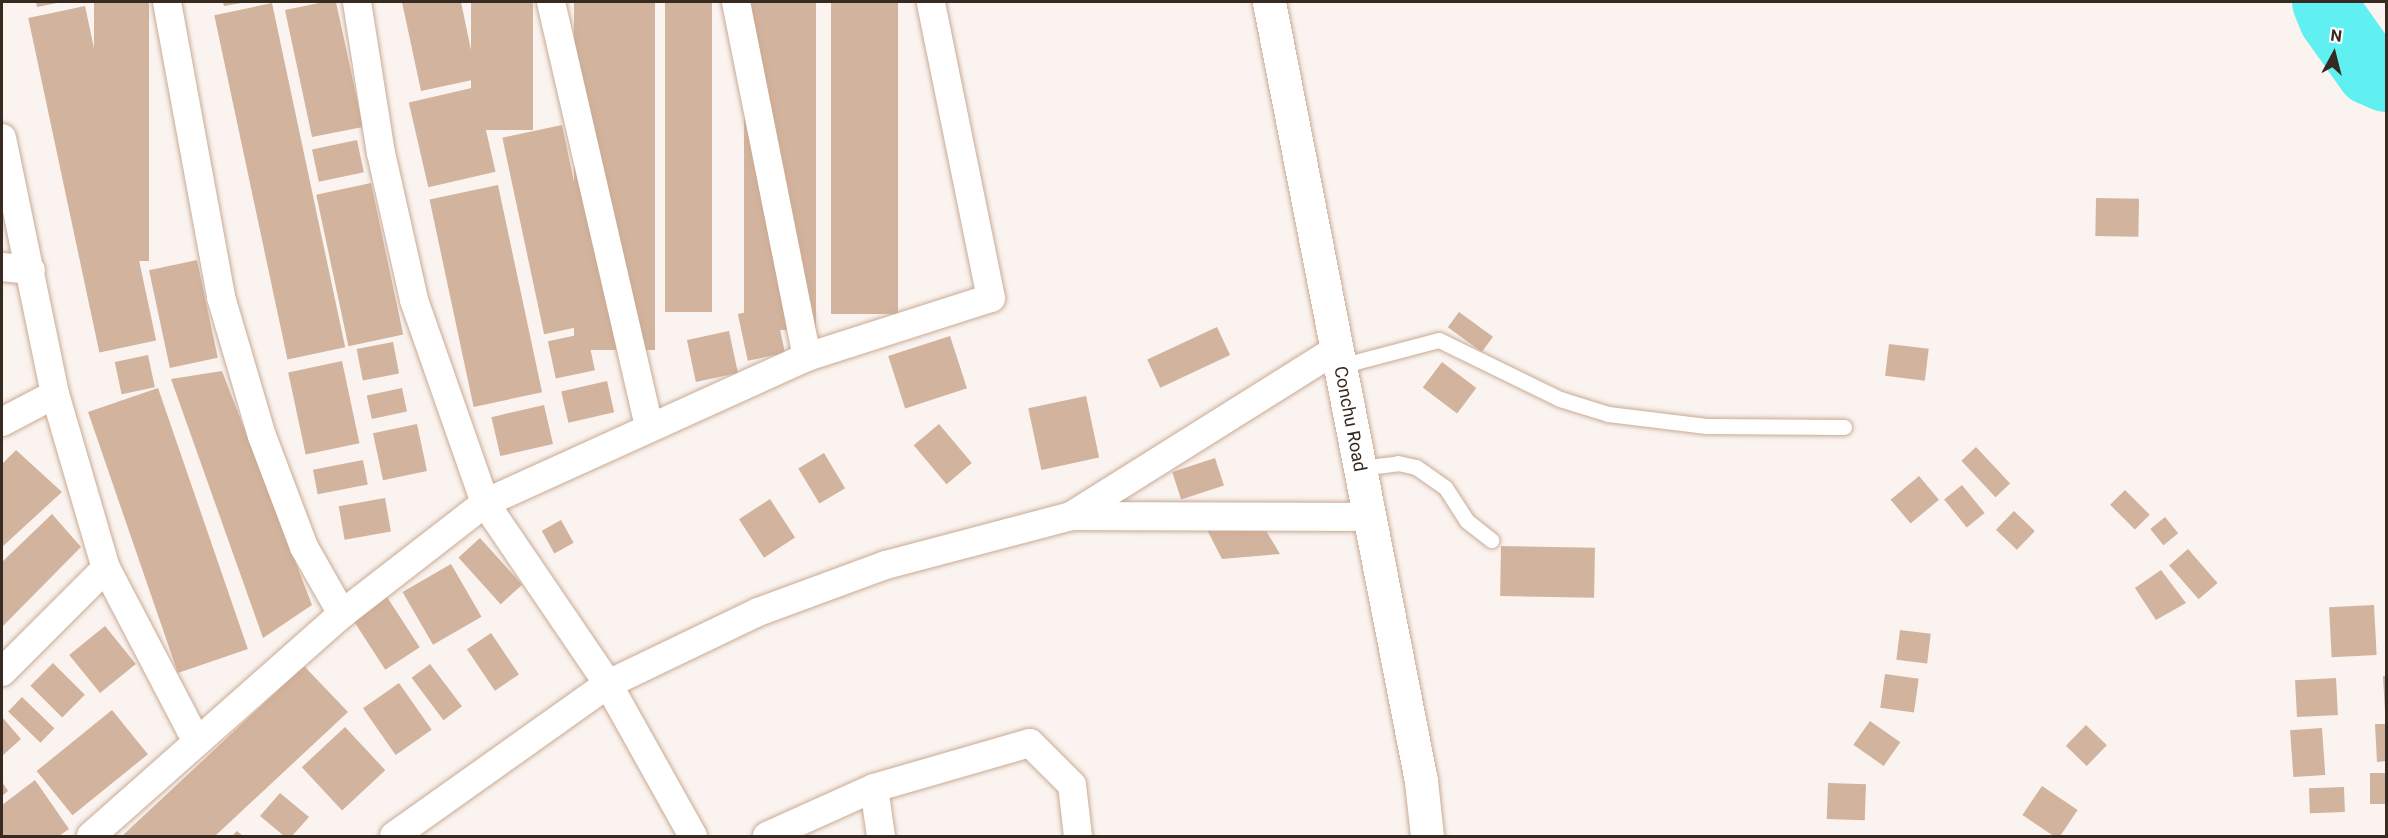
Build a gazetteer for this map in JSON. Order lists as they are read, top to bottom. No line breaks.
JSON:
{"streets":{"main road":["Conchu Road"]},"north":"top"}
